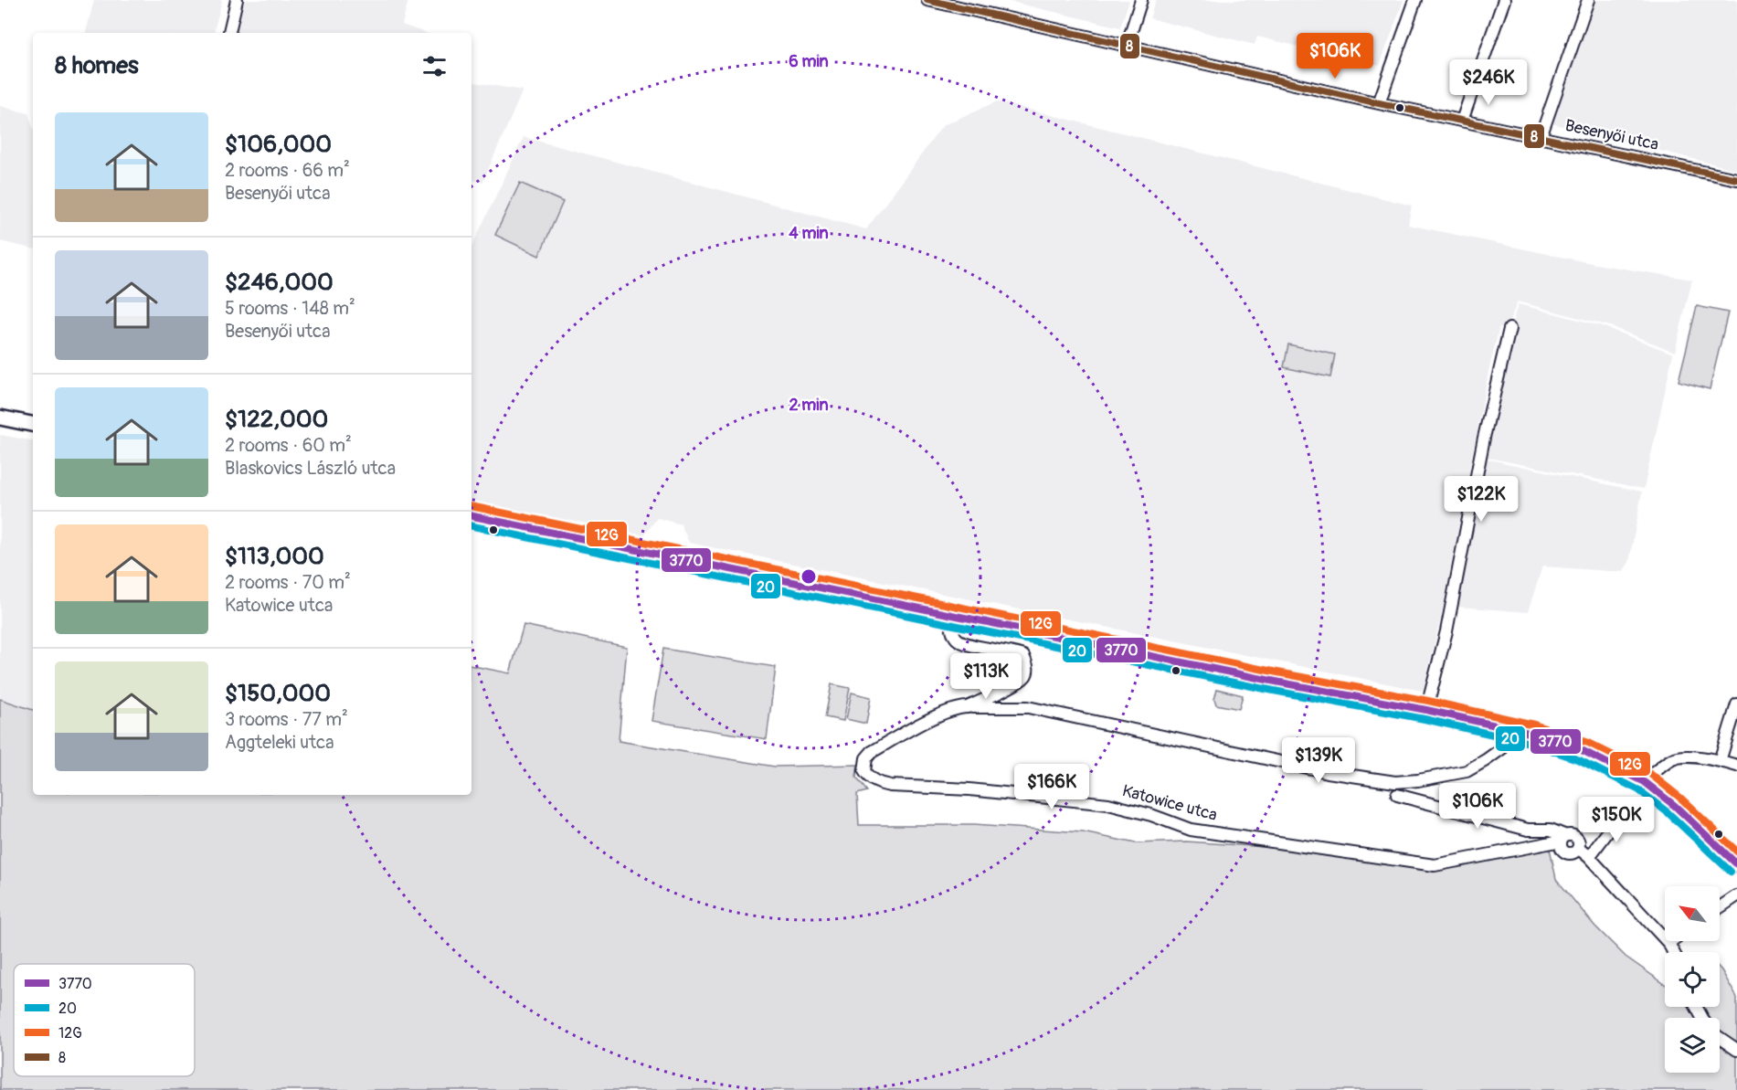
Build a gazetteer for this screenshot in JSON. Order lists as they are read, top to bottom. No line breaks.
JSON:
{"streets":{"street":["Besenyői utca","Katowice utca"]},"lines":["transit line 8","transit line 12G","transit line 3770","transit line 20"],"legend":["3770","20","12G","8"],"north":"top left","page":{"price":["$106K","$246K","$122K","$113K","$139K","$166K","$106K","$150K"],"heading":"8 homes","list":[{"name":"$106,000","note":"2 rooms · 66 m² · Besenyői utca"},{"name":"$246,000","note":"5 rooms · 148 m² · Besenyői utca"},{"name":"$122,000","note":"2 rooms · 60 m² · Blaskovics László utca"},{"name":"$113,000","note":"2 rooms · 70 m² · Katowice utca"},{"name":"$150,000","note":"3 rooms · 77 m² · Aggteleki utca"}]},"rings":["6 min","4 min","2 min"]}
